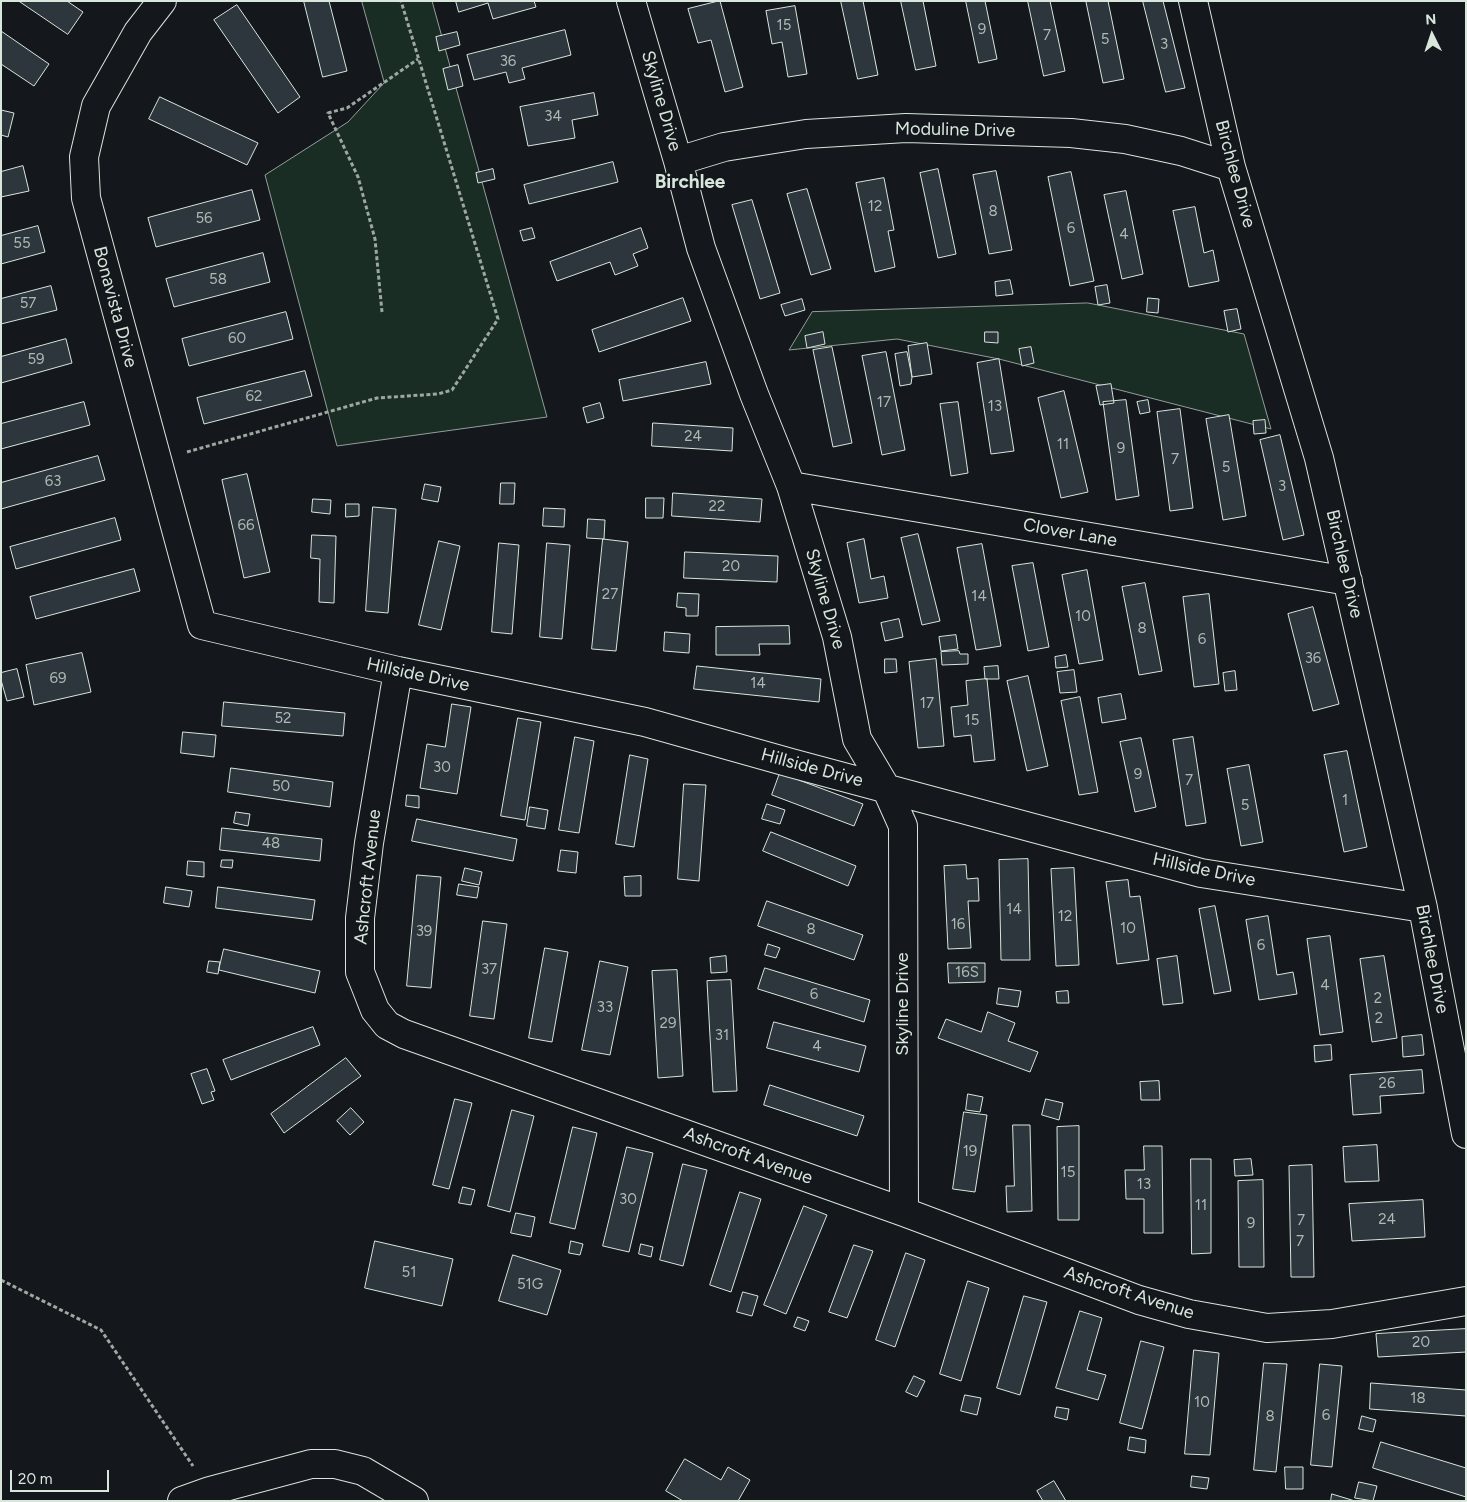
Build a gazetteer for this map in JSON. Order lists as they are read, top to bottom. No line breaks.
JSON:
{"streets":{"street":["Skyline Drive","Moduline Drive","Birchlee Drive","Bonavista Drive","Clover Lane","Hillside Drive","Ashcroft Avenue"]},"crossings":[["Skyline Drive","Moduline Drive"],["Skyline Drive","Clover Lane"],["Skyline Drive","Hillside Drive"],["Skyline Drive","Ashcroft Avenue"],["Moduline Drive","Birchlee Drive"],["Birchlee Drive","Clover Lane"],["Birchlee Drive","Hillside Drive"],["Bonavista Drive","Hillside Drive"],["Hillside Drive","Ashcroft Avenue"]],"districts":["Birchlee"],"house_numbers":["15","9","7","5","3","36","34","12","8","56","6","4","55","58","57","60","59","62","17","13","24","11","9","7","5","63","3","22","66","20","27","14","10","8","6","36","69","14","17","52","15","30","9","7","50","1","5","48","14","12","16","10","8","39","6","37","16S","4","6","2","33","2","29","31","4","26","19","15","13","30","11","24","7","9","7","51","51G","20","18","10","6","8"],"scale_bar":"20 m","north":"top"}
